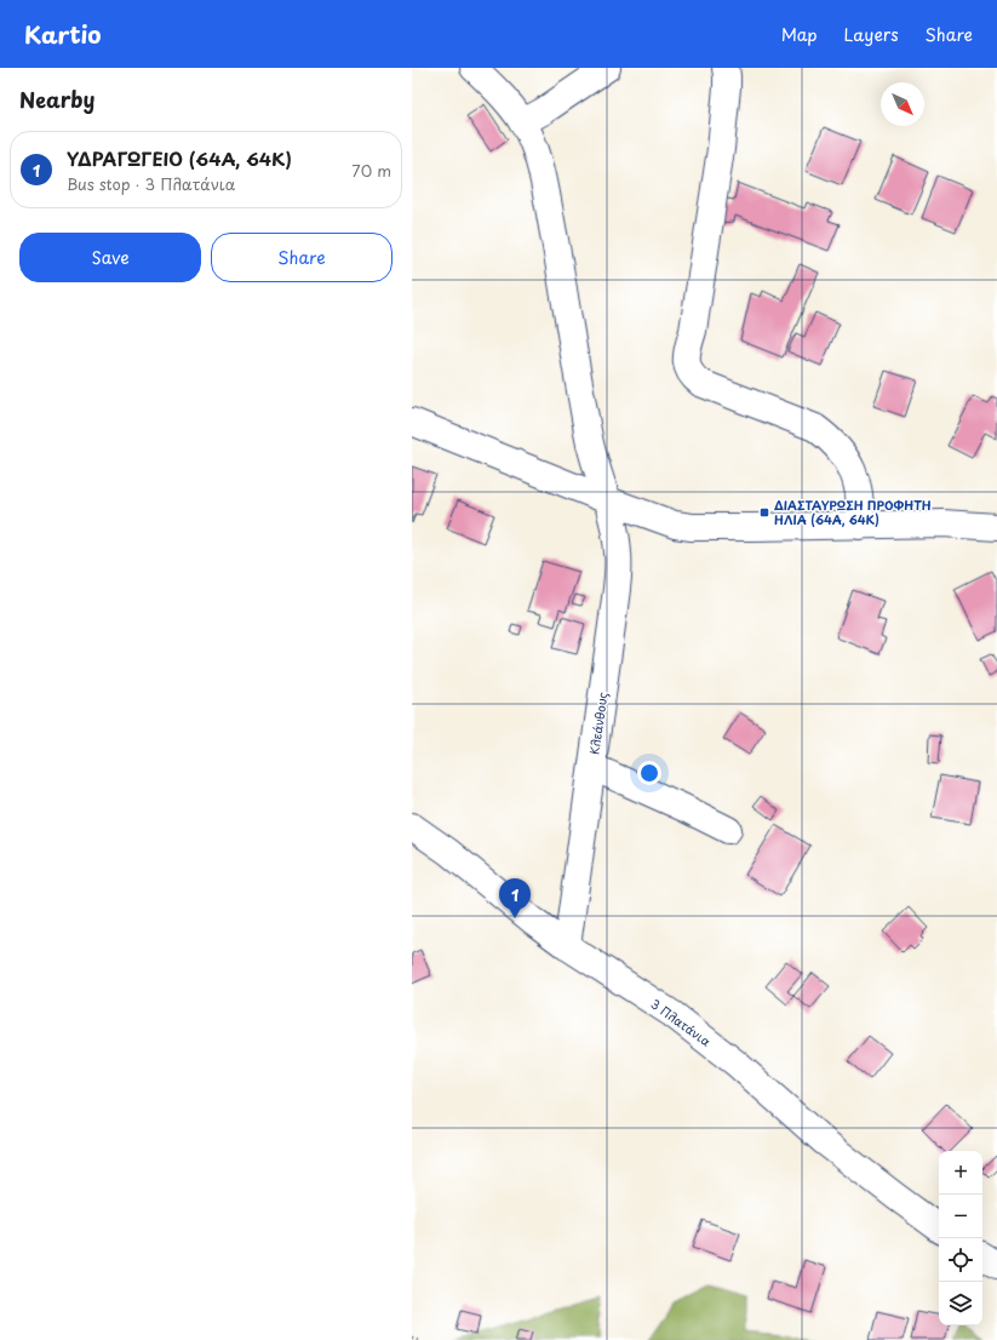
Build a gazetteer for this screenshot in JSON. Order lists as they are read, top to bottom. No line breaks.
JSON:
{"streets":{"street":["Κλεάνθους","3 Πλατάνια"]},"crossings":[["Κλεάνθους","3 Πλατάνια"]],"places":{"transit":["ΔΙΑΣΤΑΥΡΩΣΗ ΠΡΟΦΗΤΗ ΗΛΙΑ (64Α, 64Κ)"]},"north":"bottom right","page":{"header":"Kartio","nav":["Map","Layers","Share"],"heading":"Nearby","list":[{"mark":"1","name":"ΥΔΡΑΓΩΓΕΙΟ (64Α, 64Κ)","note":"Bus stop · 3 Πλατάνια","value":"70 m"}],"buttons":["Save","Share"],"pins":"1","map_buttons":["+","−"]}}
